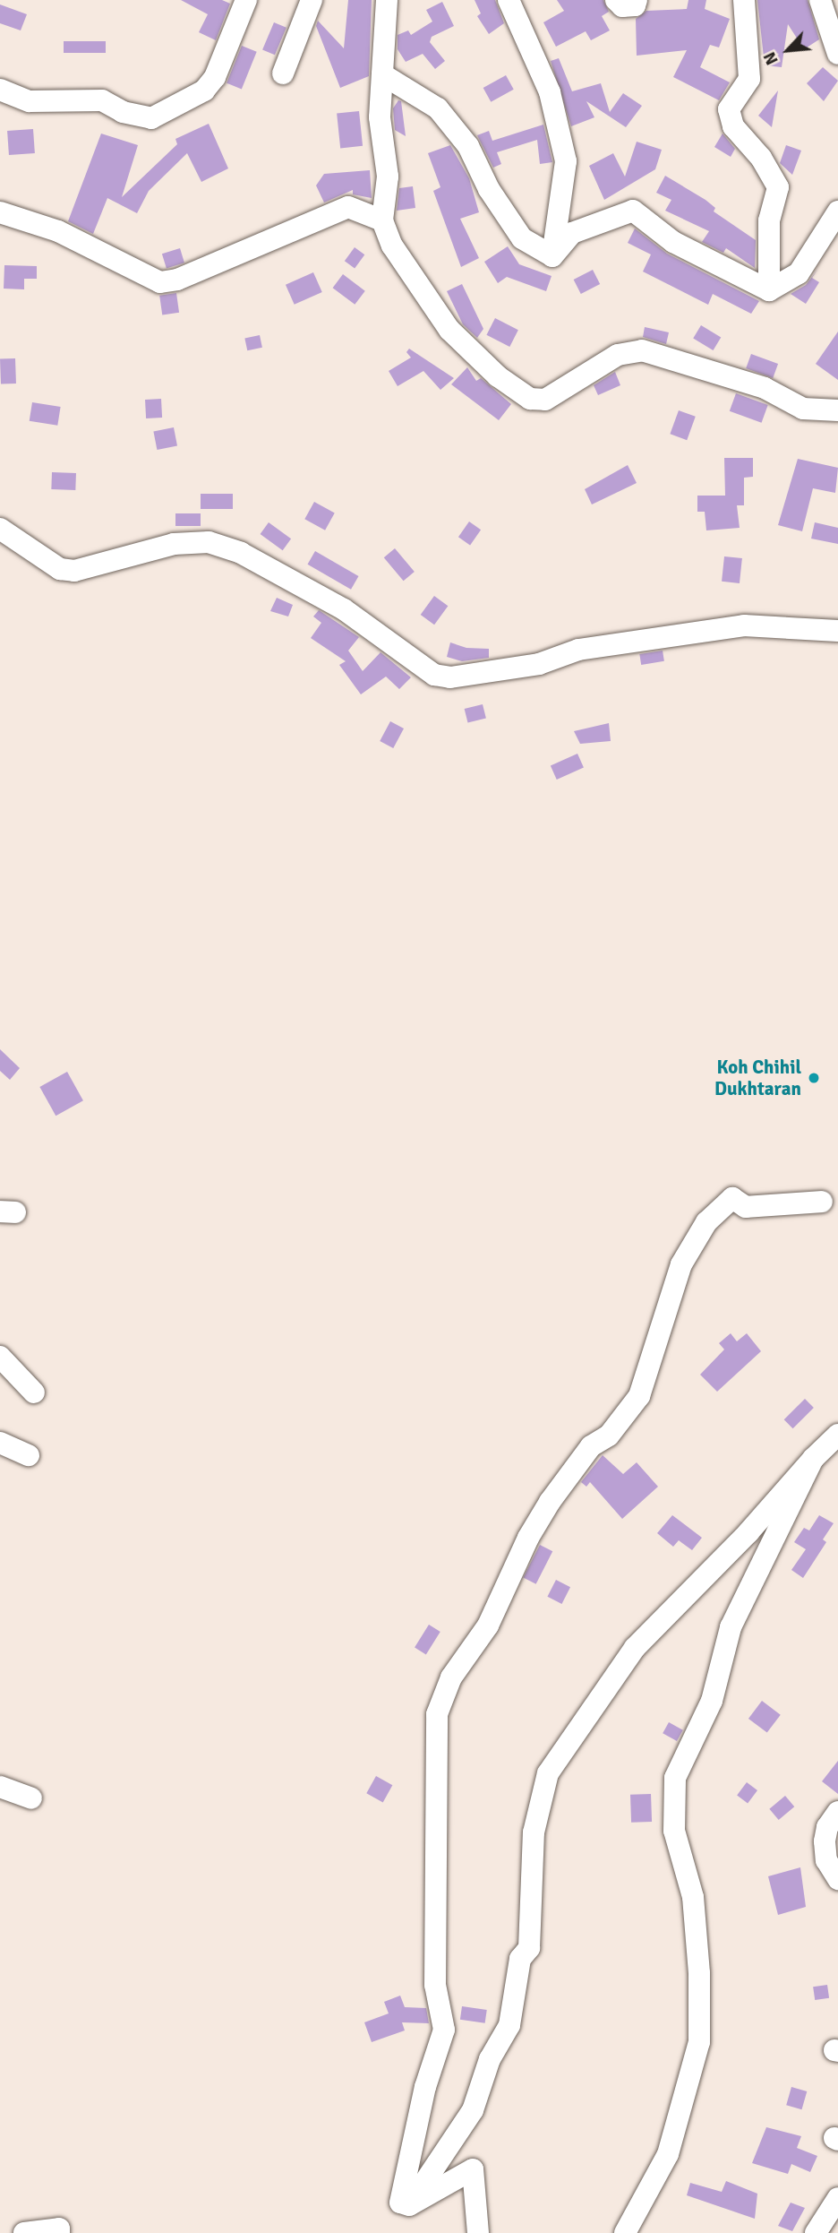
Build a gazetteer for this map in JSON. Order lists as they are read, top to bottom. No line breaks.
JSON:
{"places":["Koh Chihil Dukhtaran"],"north":"bottom left"}
